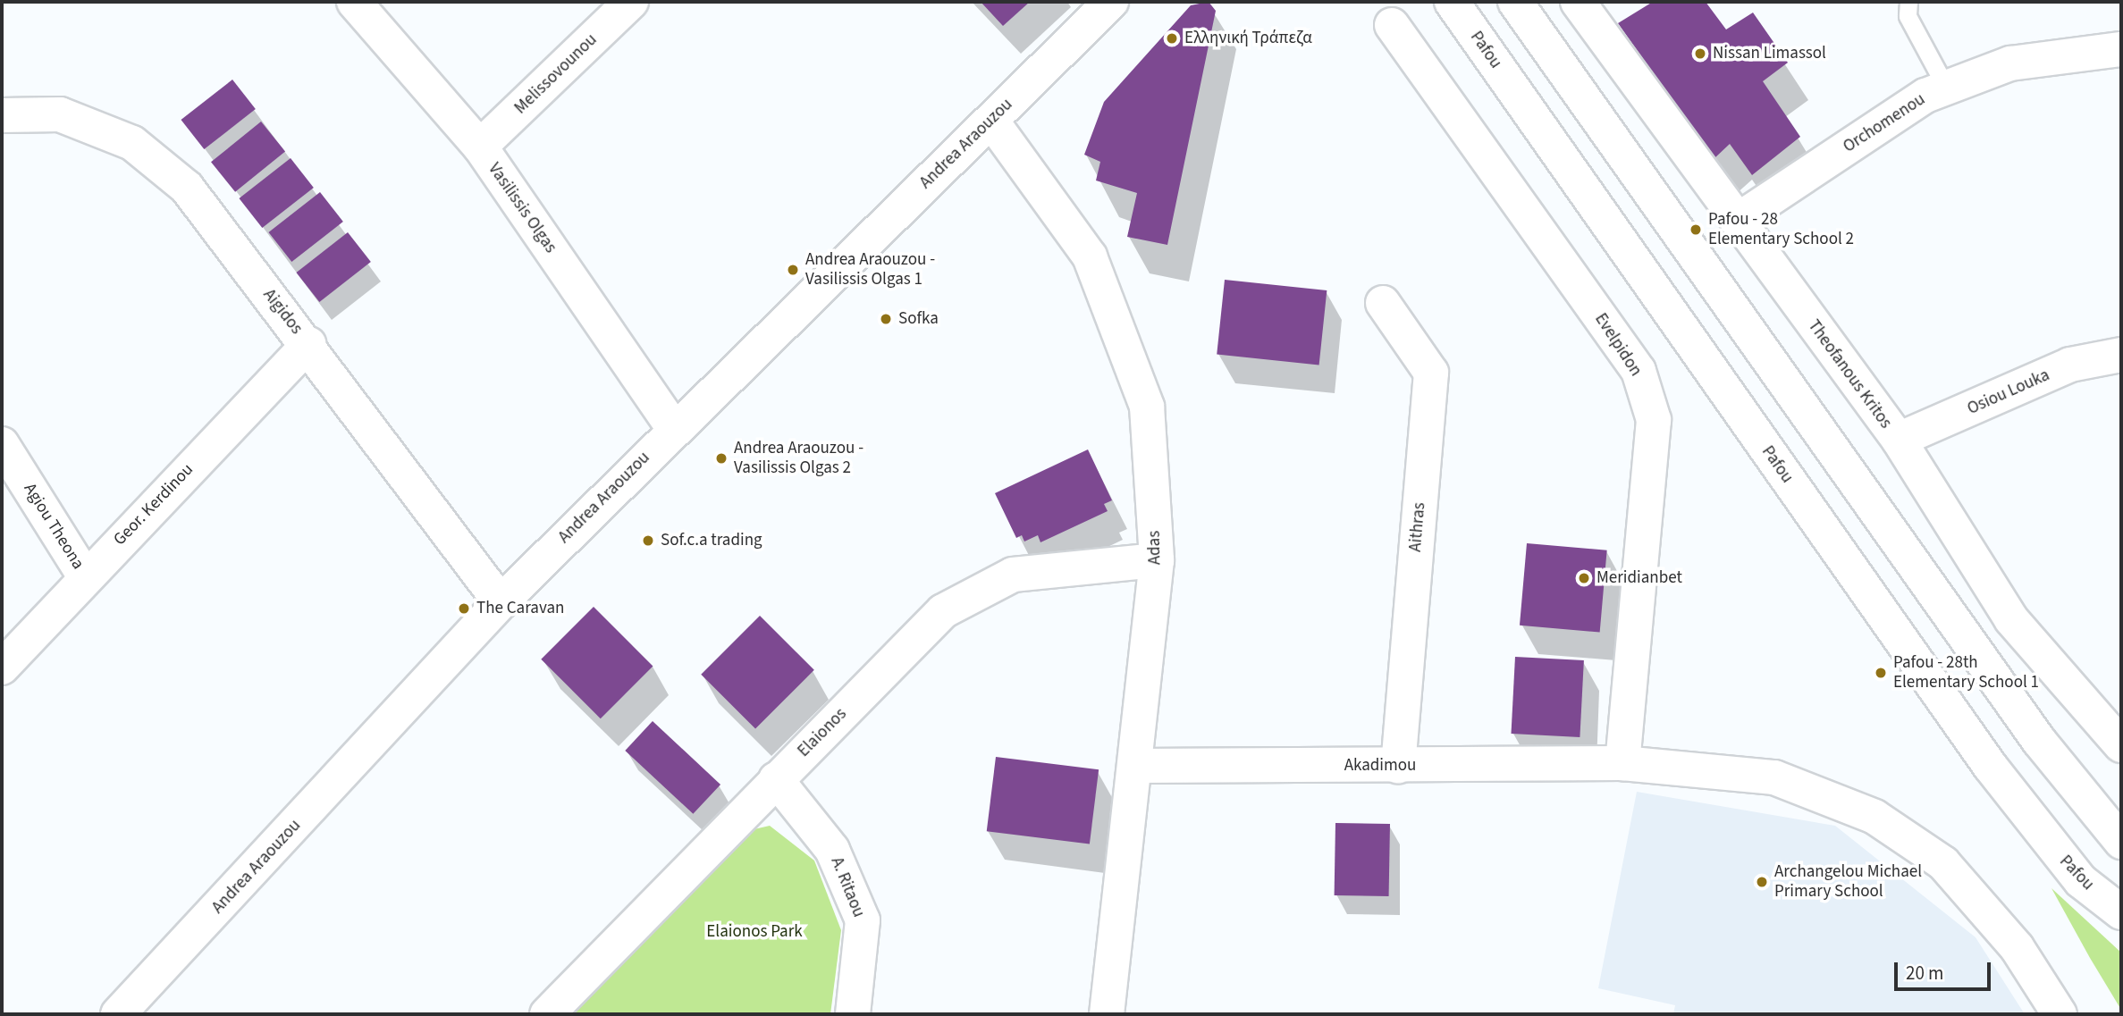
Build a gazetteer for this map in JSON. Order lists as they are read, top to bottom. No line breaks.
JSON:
{"streets":{"street":["Pafou","Melissovounou","Orchomenou","Andrea Araouzou","Vasilissis Olgas","Aigidos","Evelpidon","Theofanous Kritos","Osiou Louka","Geor. Kerdinou","Agiou Theona","Aithras","Adas","Elaionos","Akadimou","A. Ritaou"]},"crossings":[["Melissovounou","Vasilissis Olgas"],["Orchomenou","Theofanous Kritos"],["Andrea Araouzou","Vasilissis Olgas"],["Andrea Araouzou","Aigidos"],["Andrea Araouzou","Adas"],["Aigidos","Geor. Kerdinou"],["Evelpidon","Akadimou"],["Theofanous Kritos","Osiou Louka"],["Geor. Kerdinou","Agiou Theona"],["Aithras","Akadimou"],["Adas","Elaionos"],["Adas","Akadimou"],["Elaionos","A. Ritaou"]],"parks":["Elaionos Park"],"places":["Ελληνική Τράπεζα","Nissan Limassol","Pafou - 28 Elementary School 2","Andrea Araouzou - Vasilissis Olgas 1","Sofka","Andrea Araouzou - Vasilissis Olgas 2","Sof.c.a trading","Meridianbet","The Caravan","Pafou - 28th Elementary School 1","Archangelou Michael Primary School"],"scale_bar":"20 m"}
